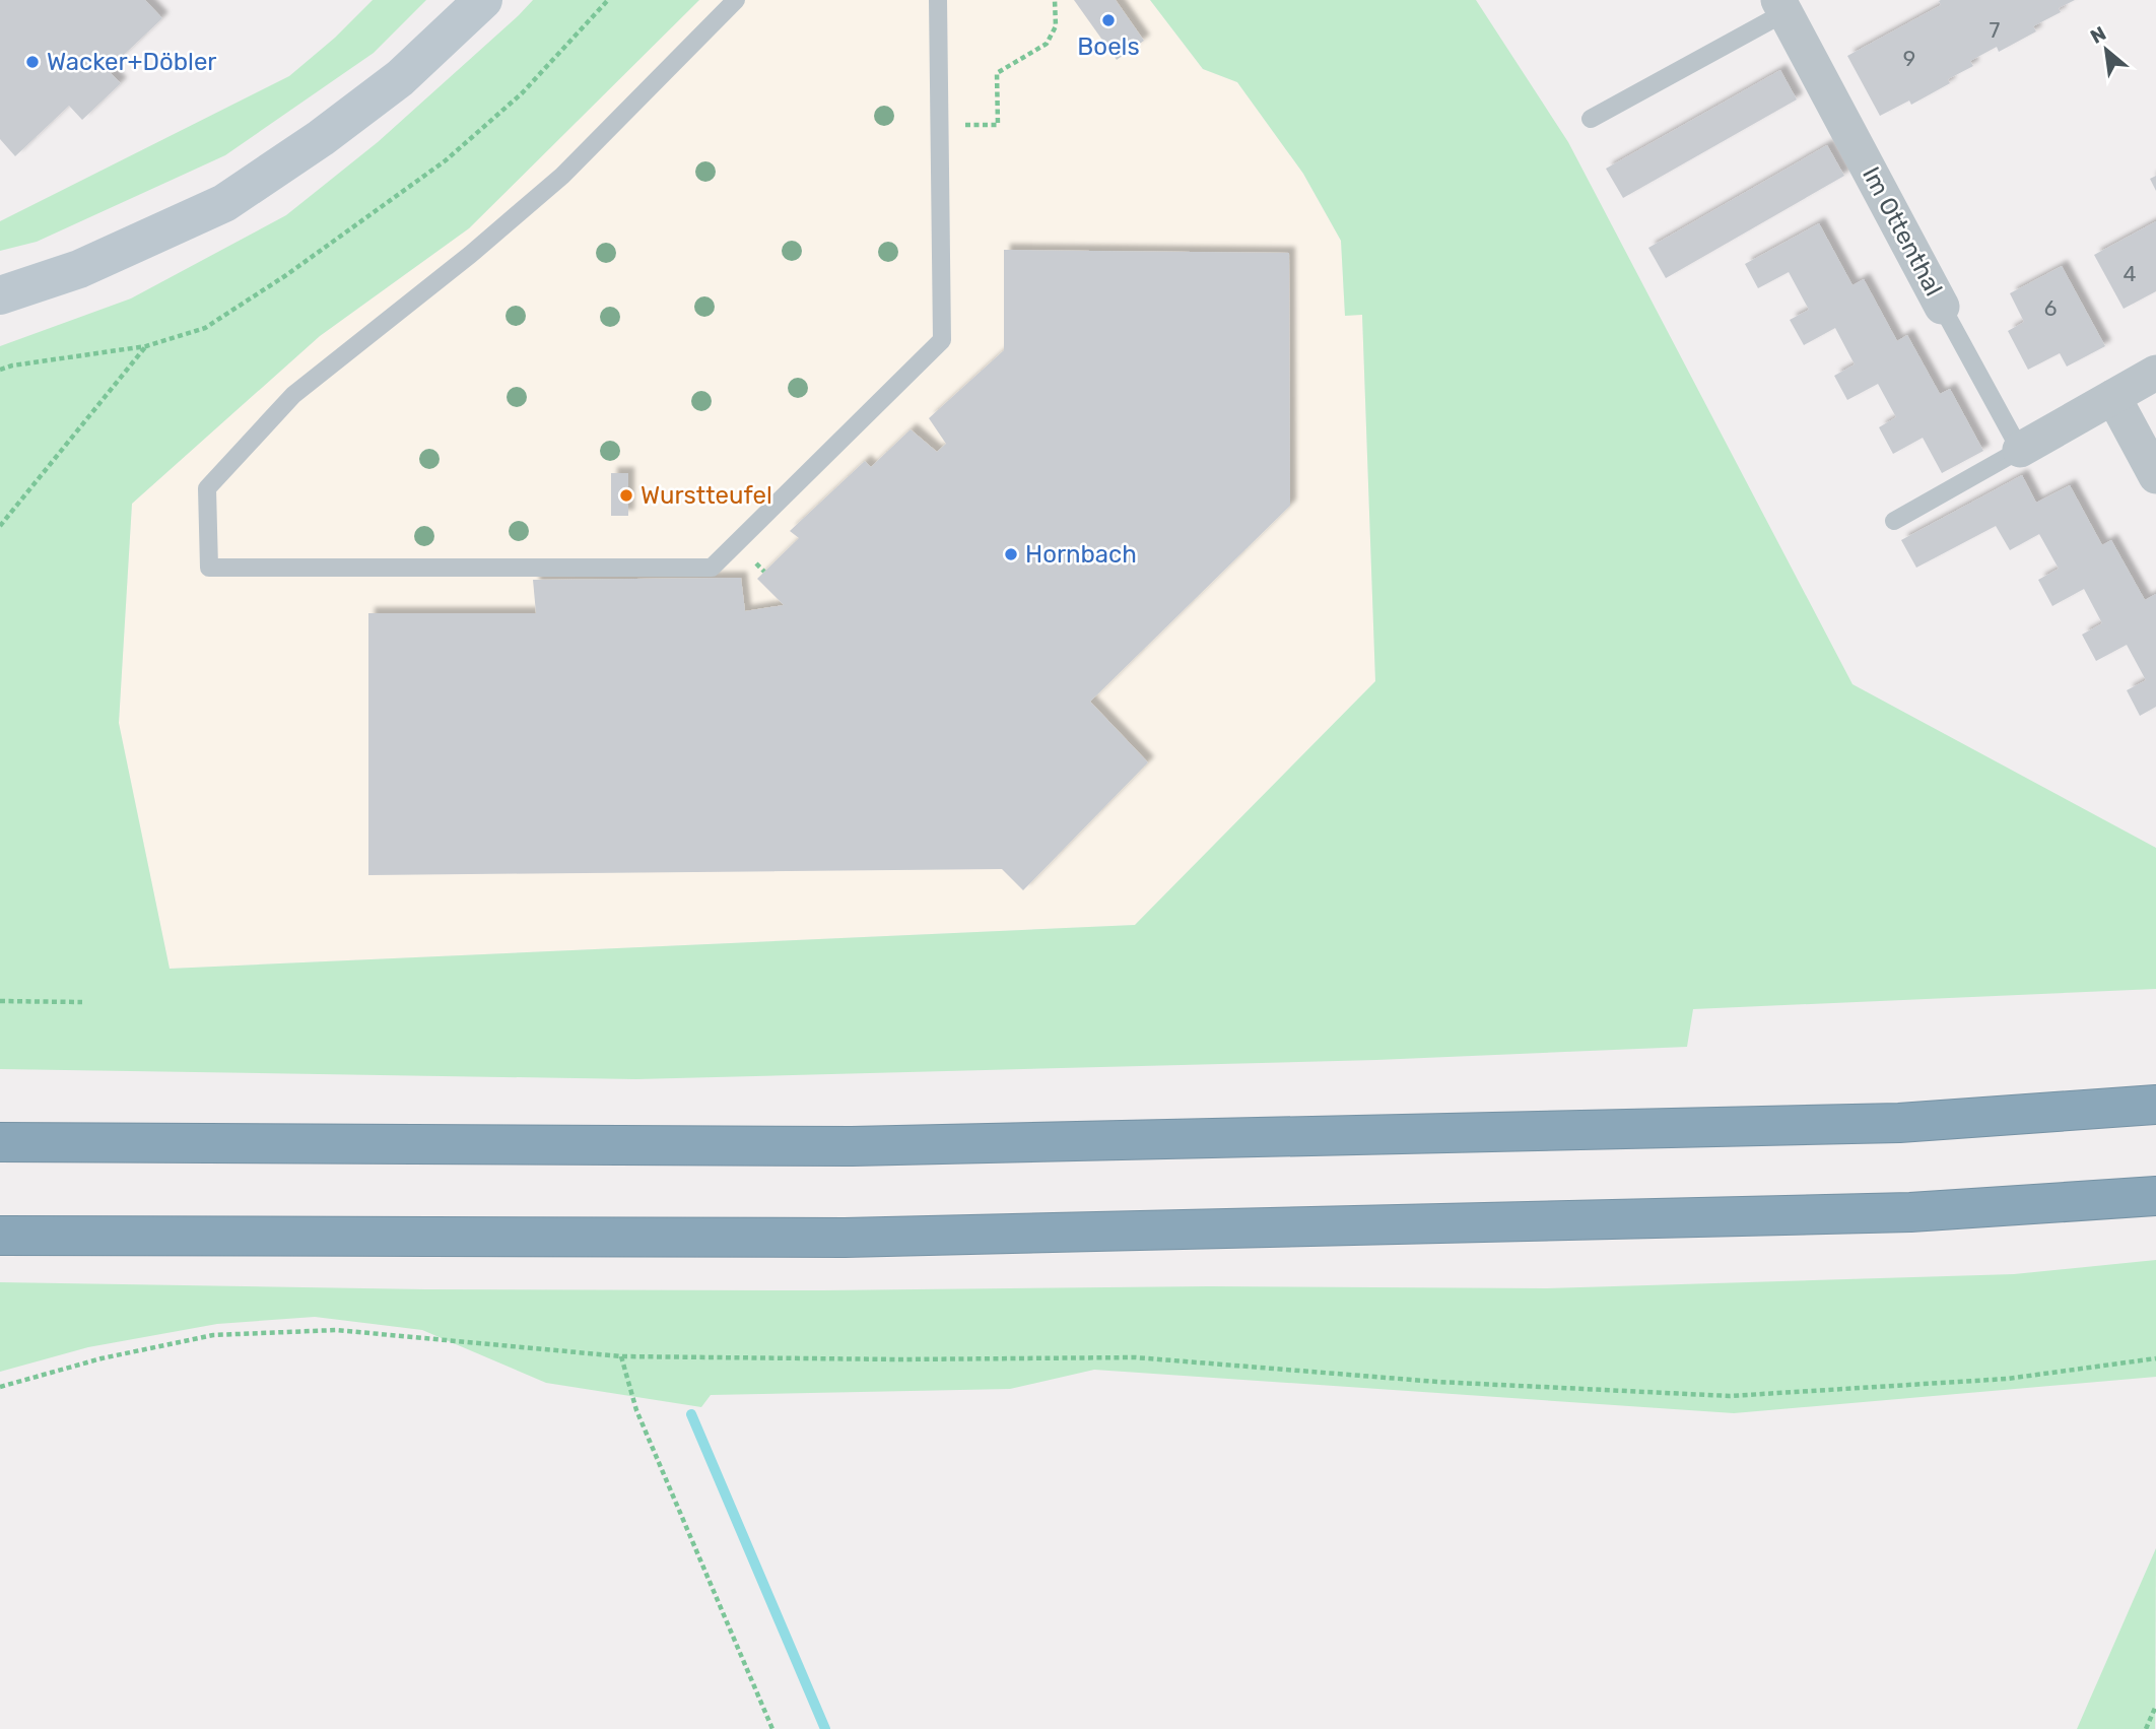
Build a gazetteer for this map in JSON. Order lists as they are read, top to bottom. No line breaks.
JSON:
{"streets":{"street":["Im Ottenthal"]},"places":["Boels","Wacker+Döbler","Wurstteufel","Hornbach"],"house_numbers":["7","9","4","6"],"north":"top left"}
